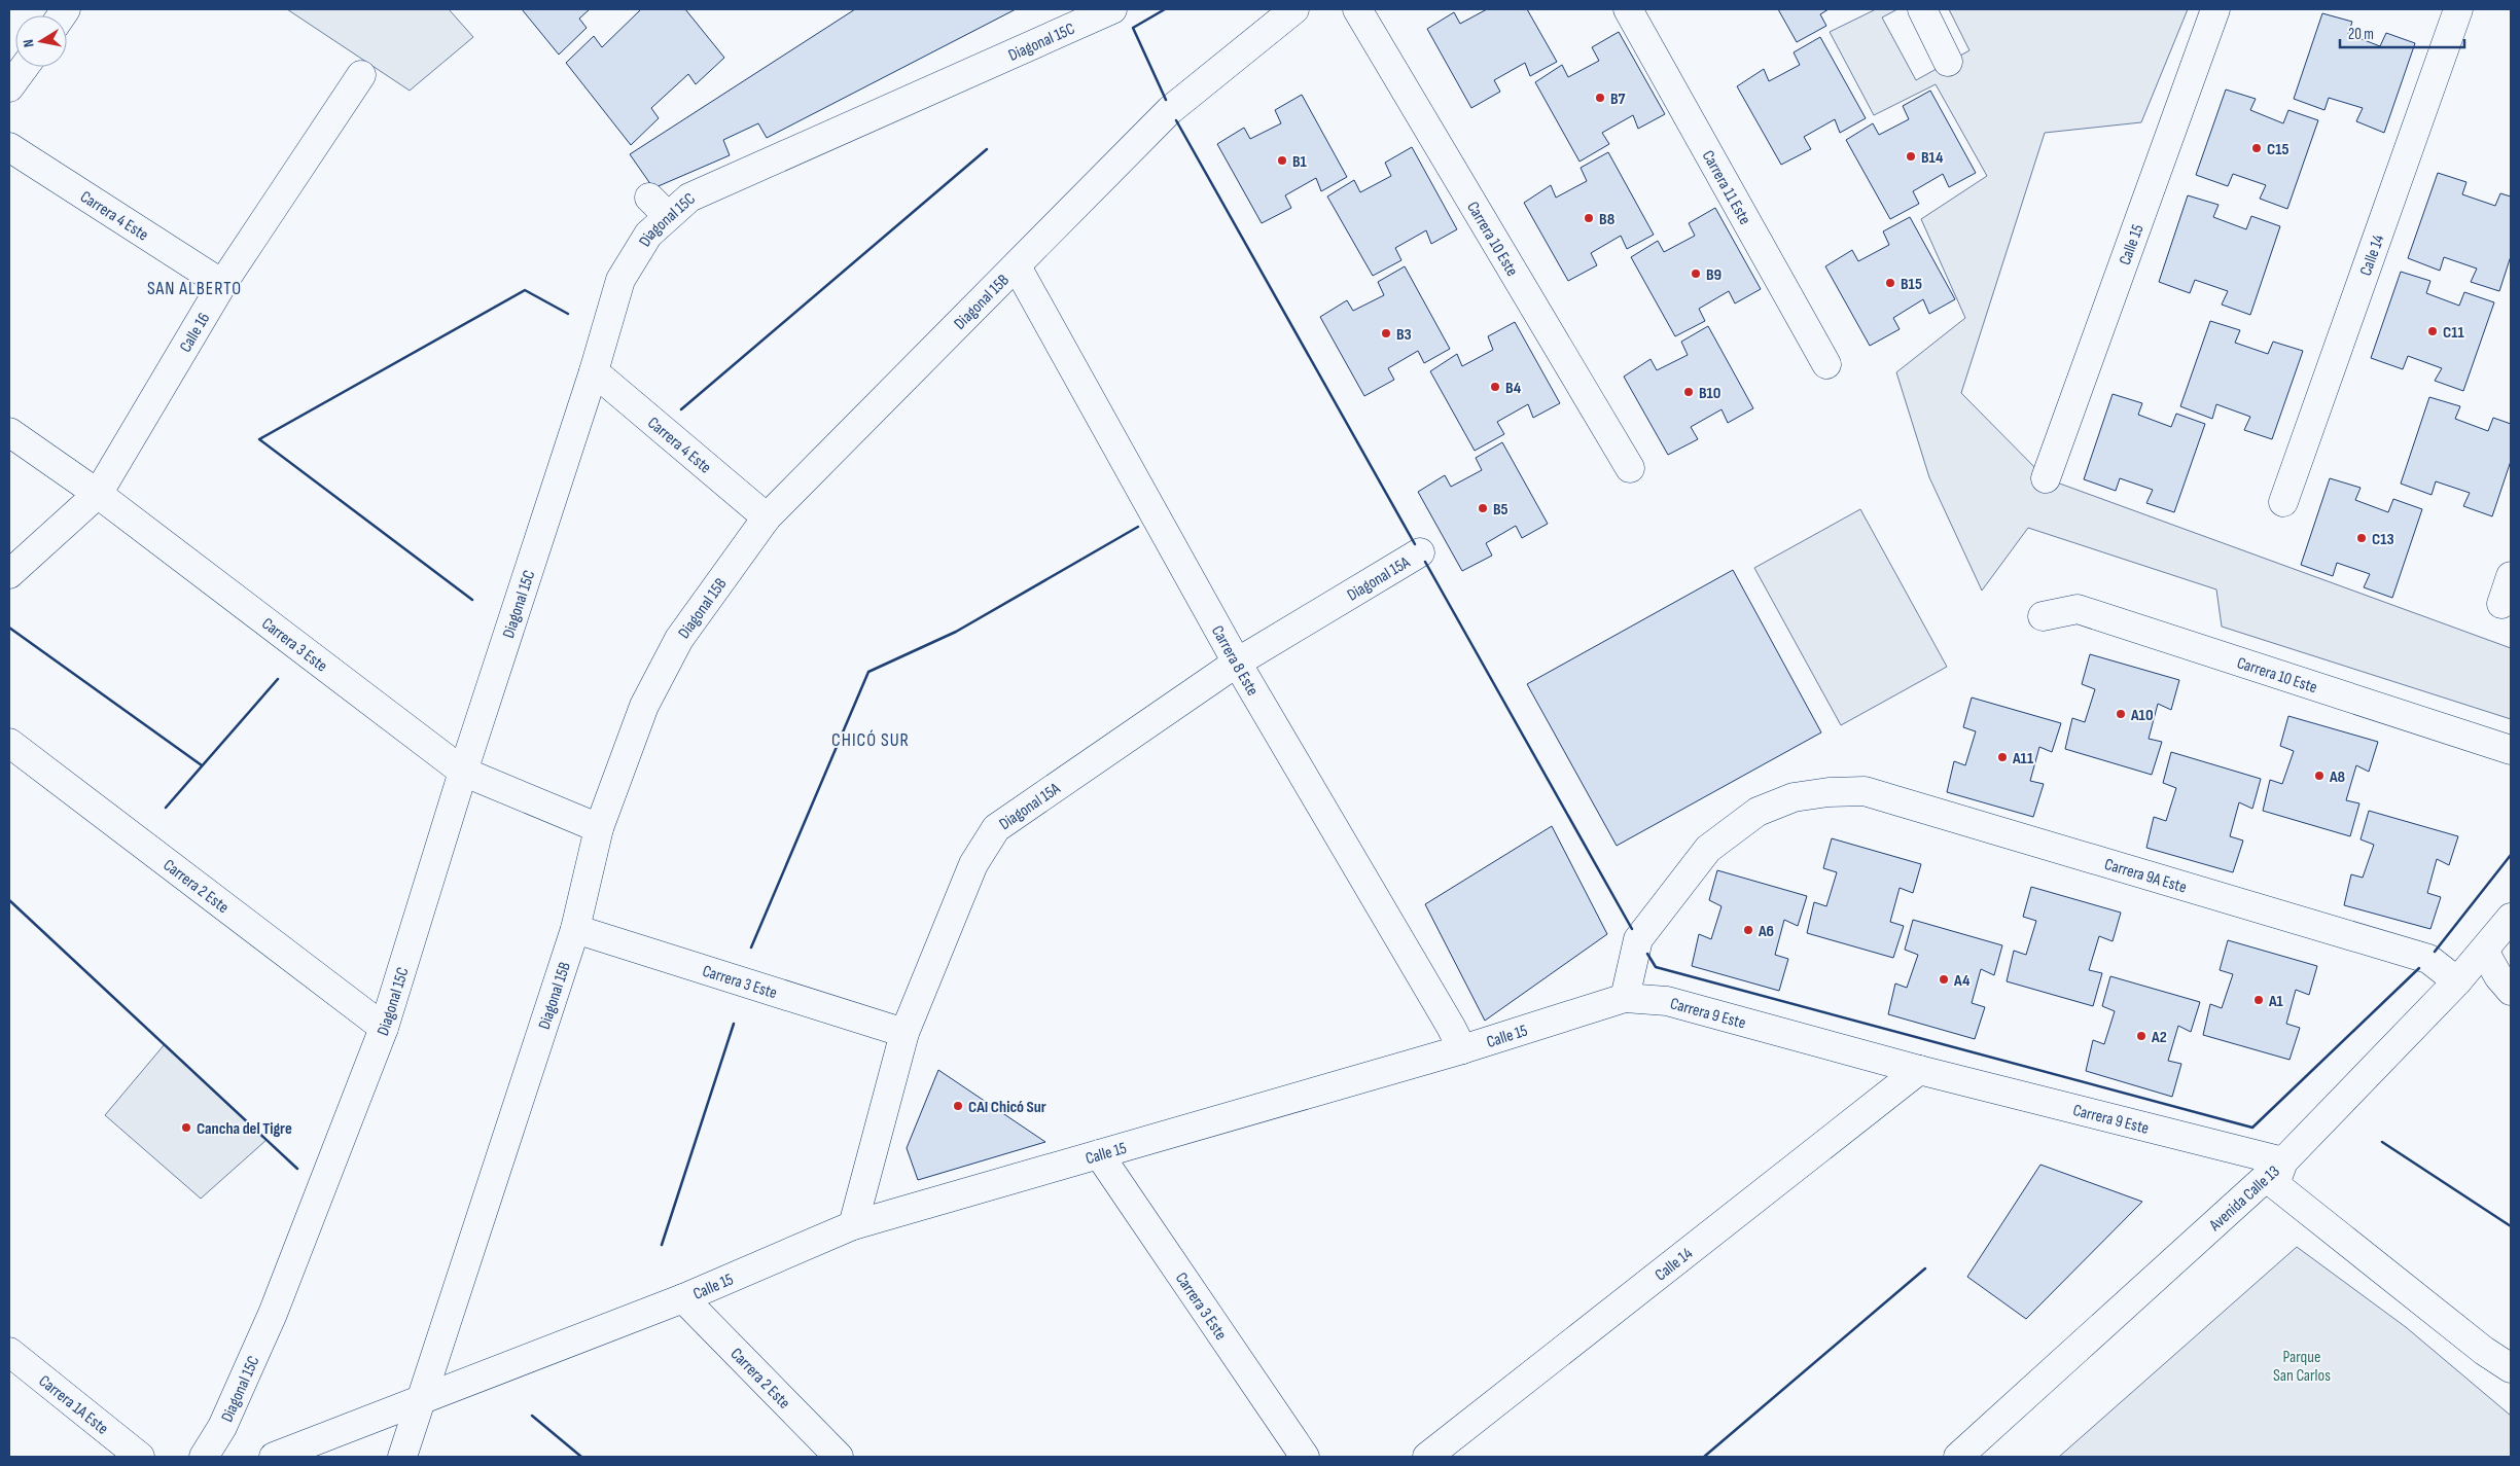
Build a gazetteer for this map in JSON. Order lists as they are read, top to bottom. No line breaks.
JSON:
{"streets":{"street":["Diagonal 15C","Carrera 11 Este","Carrera 4 Este","Carrera 10 Este","Calle 15","Calle 14","Diagonal 15B","Calle 16","Diagonal 15A","Carrera 3 Este","Carrera 8 Este","Carrera 9A Este","Carrera 2 Este","Carrera 9 Este","Avenida Calle 13","Carrera 1A Este"]},"crossings":[["Diagonal 15C","Carrera 4 Este"],["Diagonal 15C","Carrera 3 Este"],["Diagonal 15C","Carrera 2 Este"],["Carrera 4 Este","Diagonal 15B"],["Carrera 4 Este","Calle 16"],["Calle 15","Diagonal 15B"],["Calle 15","Diagonal 15A"],["Calle 15","Carrera 3 Este"],["Calle 15","Carrera 8 Este"],["Calle 15","Carrera 9A Este"],["Calle 15","Carrera 2 Este"],["Calle 15","Carrera 9 Este"],["Calle 14","Carrera 9 Este"],["Diagonal 15B","Carrera 3 Este"],["Diagonal 15B","Carrera 8 Este"],["Calle 16","Carrera 3 Este"],["Diagonal 15A","Carrera 3 Este"],["Diagonal 15A","Carrera 8 Este"],["Carrera 9A Este","Carrera 9 Este"],["Carrera 9A Este","Avenida Calle 13"],["Carrera 9 Este","Avenida Calle 13"]],"districts":["SAN ALBERTO","CHICÓ SUR"],"parks":["Parque San Carlos"],"places":["B7","C15","B14","B1","B8","B9","B15","C11","B3","B4","B10","B5","C13","A10","A11","A8","A6","A4","A1","A2","CAI Chicó Sur","Cancha del Tigre"],"scale_bar":"20 m","north":"left"}
